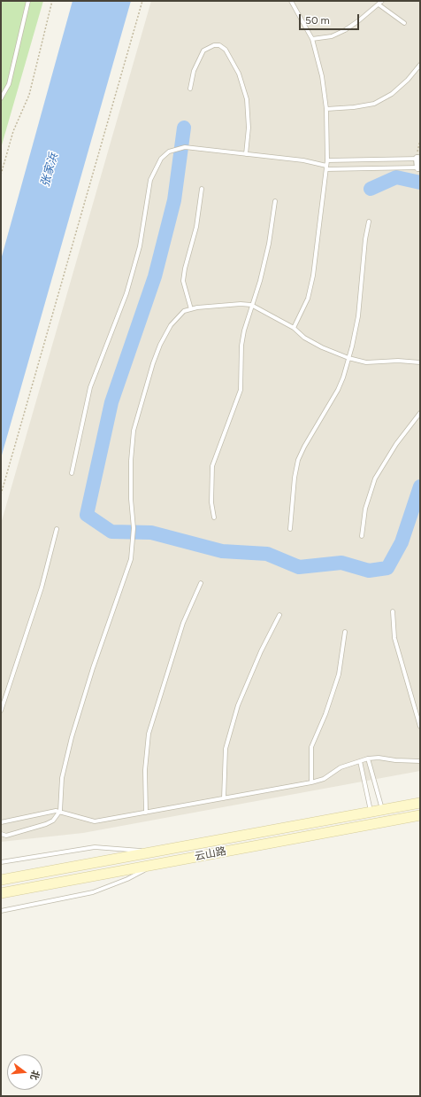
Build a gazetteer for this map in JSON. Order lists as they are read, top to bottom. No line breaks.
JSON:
{"streets":{"main road":["云山路"]},"water":["张家浜"],"scale_bar":"50 m","north":"right"}
